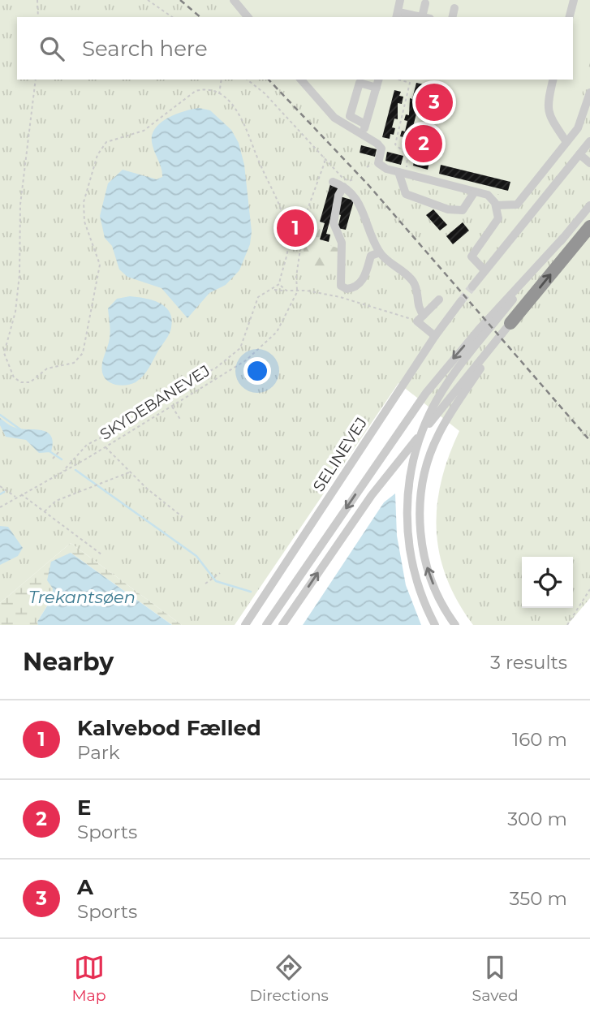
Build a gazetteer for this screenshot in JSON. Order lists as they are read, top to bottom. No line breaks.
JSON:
{"streets":{"street":["SELINEVEJ"],"path":["SKYDEBANEVEJ"]},"water":["Trekantsøen"],"page":{"search":"Search here","pins":["3","2","1"],"heading":["Nearby","3 results"],"list":[{"mark":"1","name":"Kalvebod Fælled","note":"Park","value":"160 m"},{"mark":"2","name":"E","note":"Sports","value":"300 m"},{"mark":"3","name":"A","note":"Sports","value":"350 m"}],"nav":["Map","Directions","Saved"]}}
